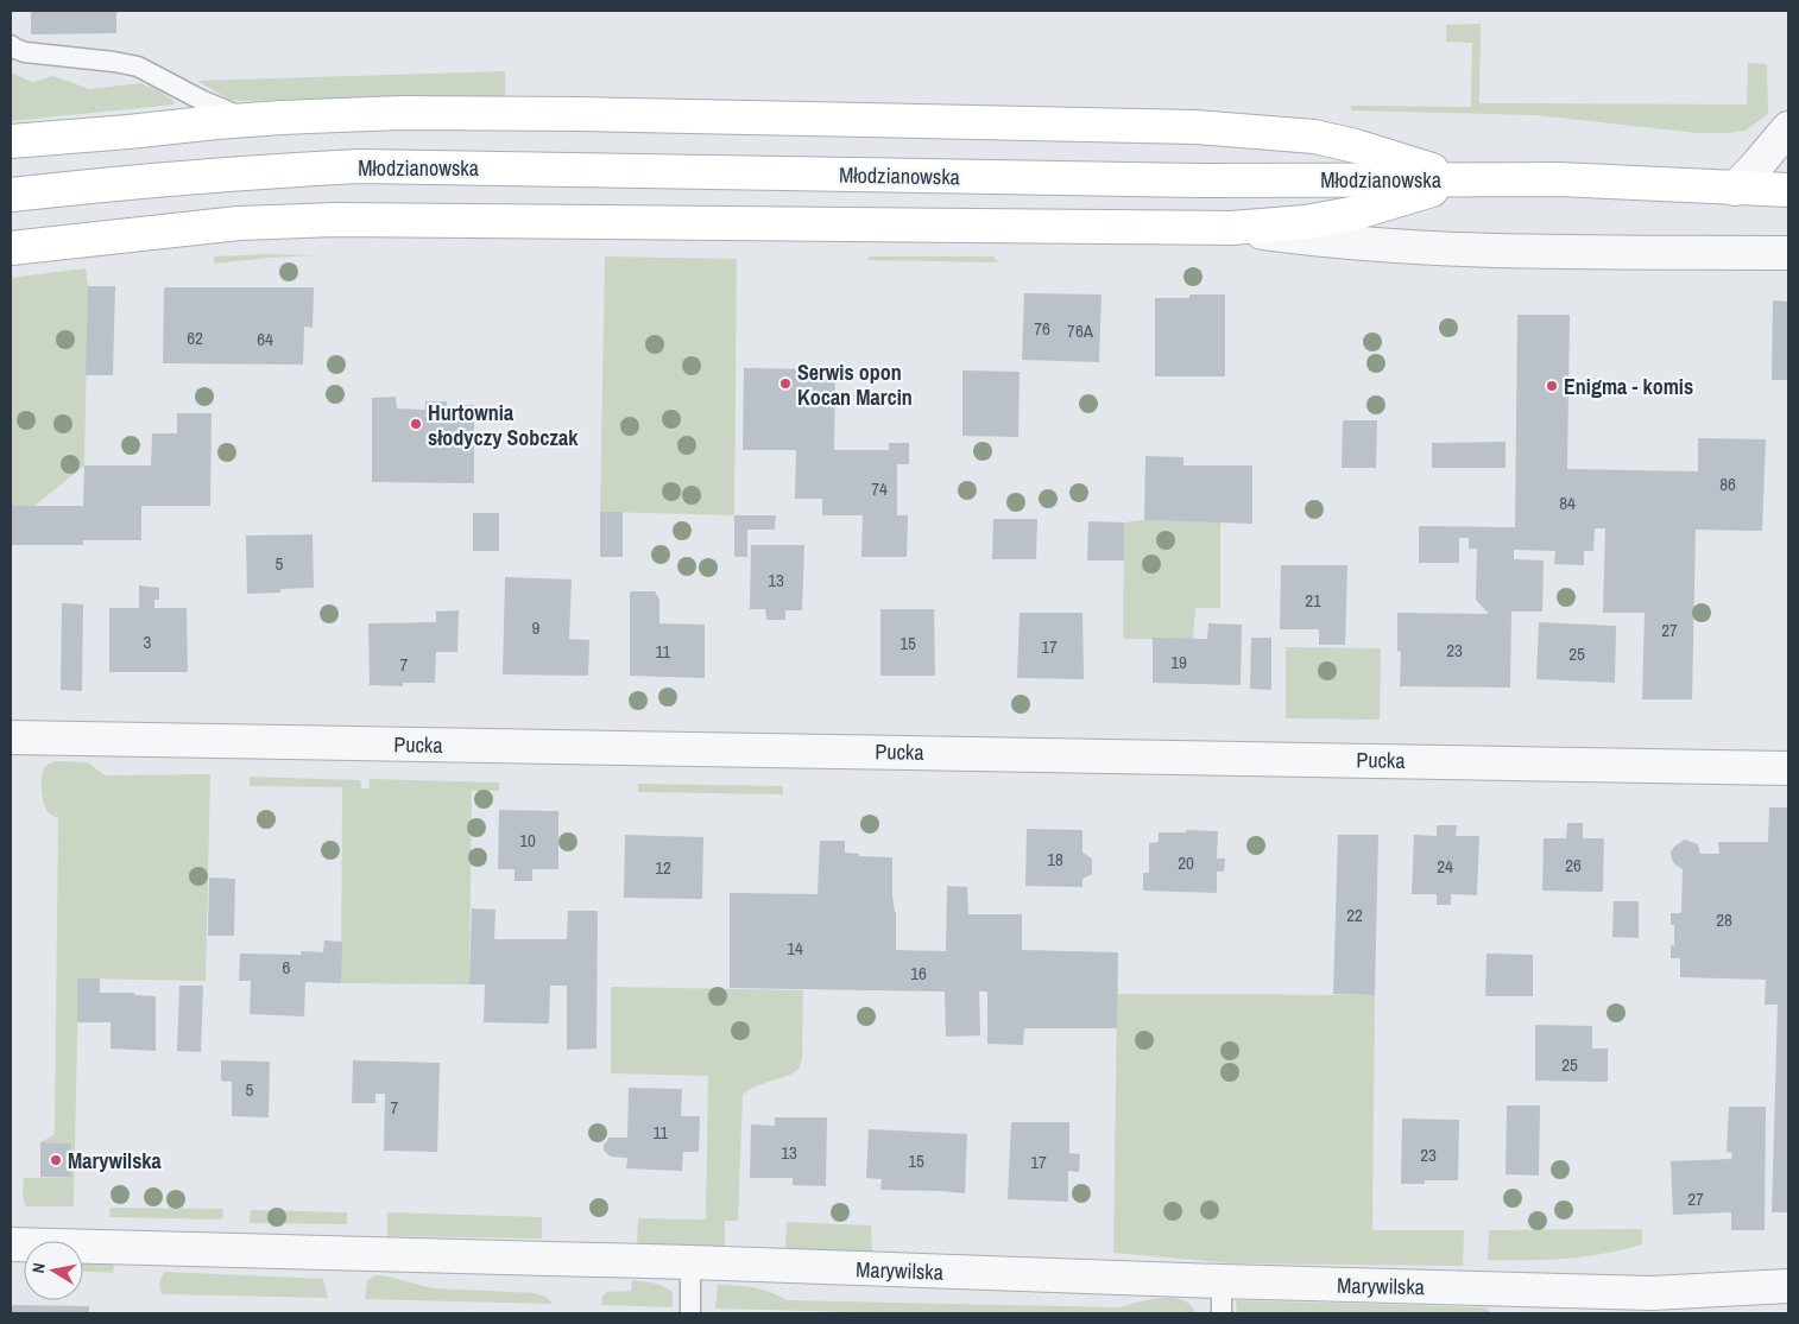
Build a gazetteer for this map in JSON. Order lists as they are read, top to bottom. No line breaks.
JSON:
{"streets":{"main road":["Młodzianowska"],"street":["Pucka","Marywilska"]},"places":["Serwis opon Kocan Marcin","Enigma - komis","Hurtownia słodyczy Sobczak","Marywilska"],"house_numbers":["76","76A","62","64","86","74","84","5","13","21","9","27","3","15","17","23","11","25","19","7","10","18","20","26","24","12","22","28","14","6","16","25","5","7","11","13","23","15","17","27"],"north":"left"}
